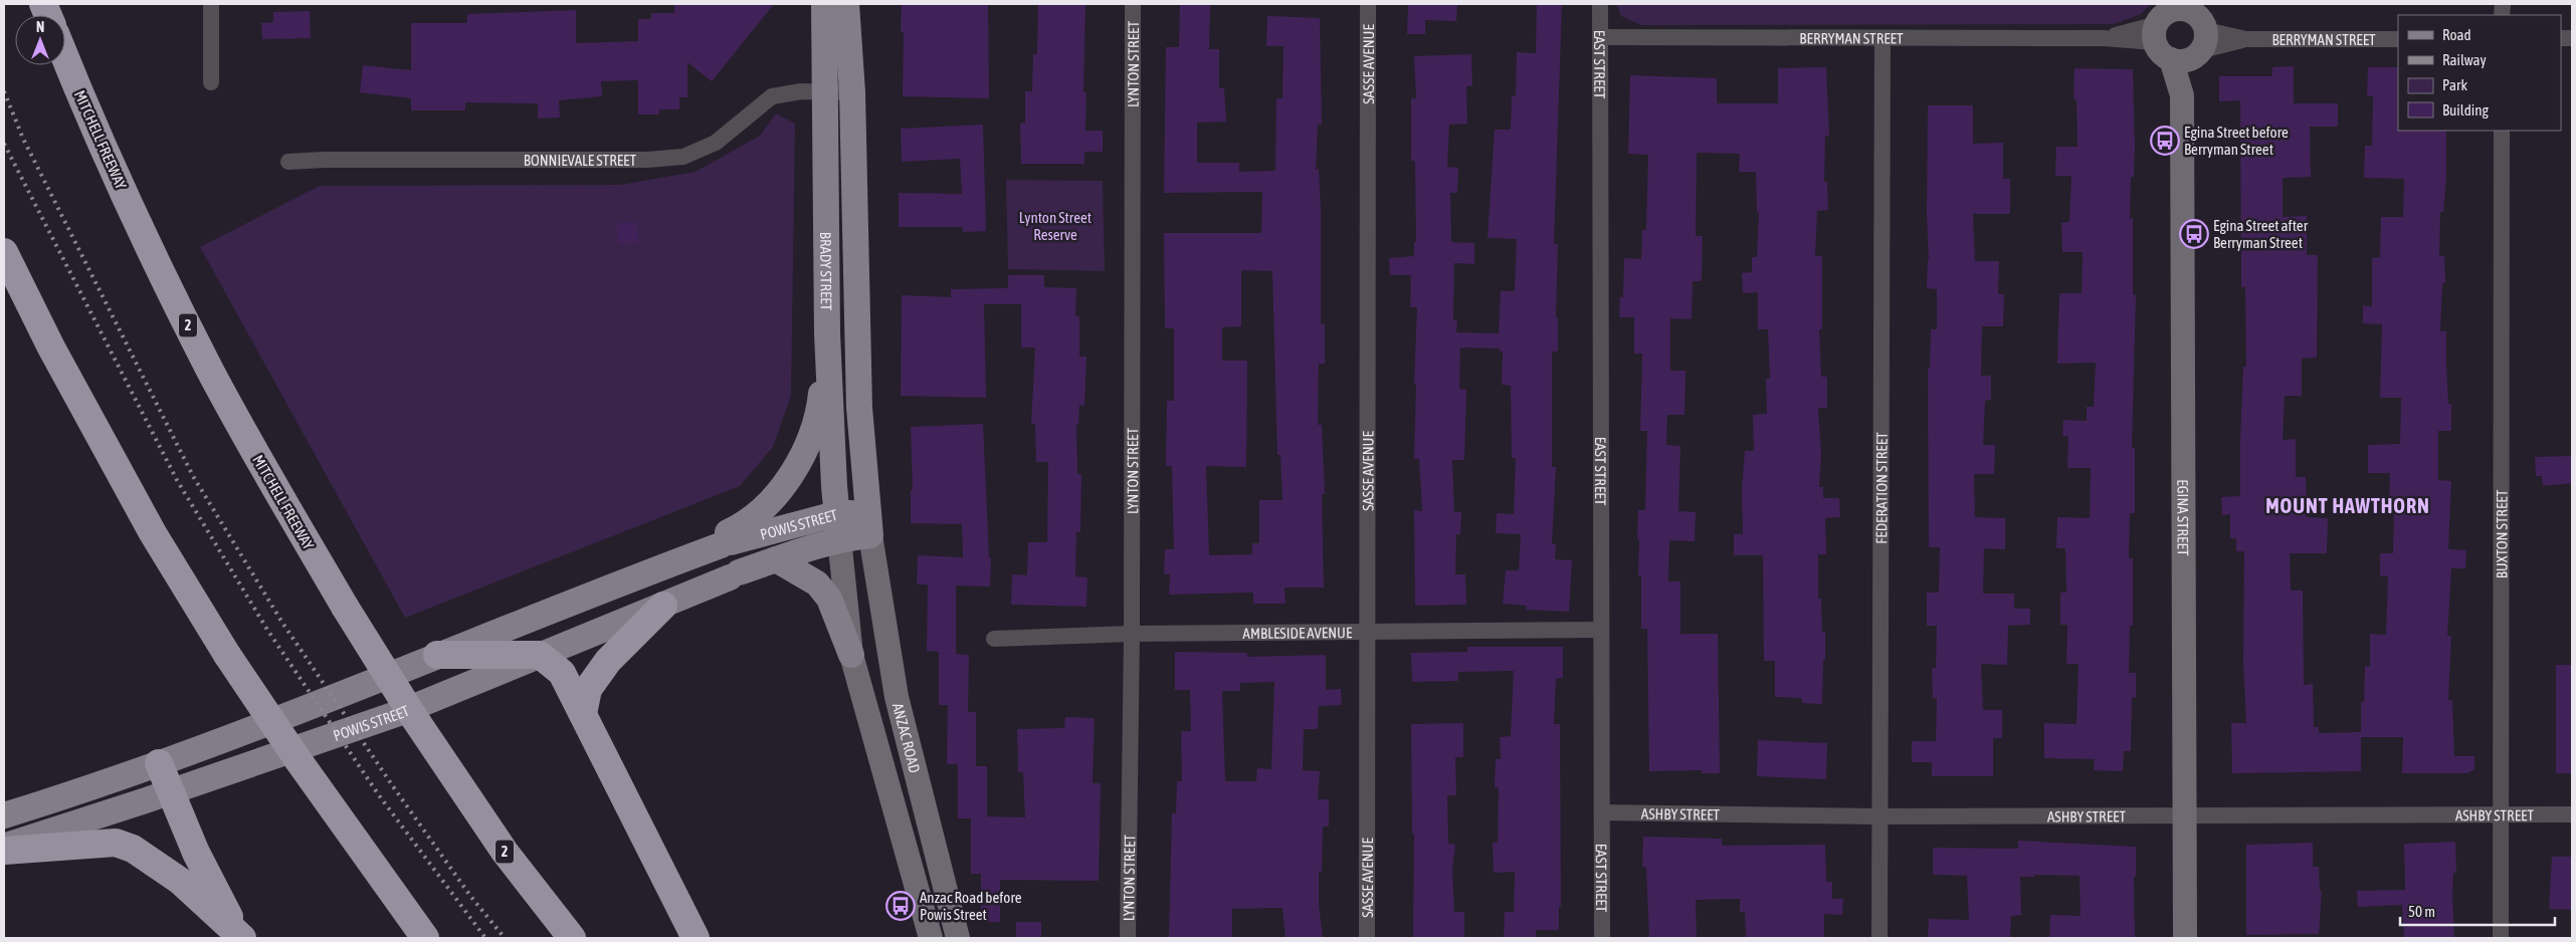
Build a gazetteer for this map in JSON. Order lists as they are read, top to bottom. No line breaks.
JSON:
{"streets":{"highway":["MITCHELL FREEWAY","2"],"main road":["BRADY STREET","POWIS STREET"],"street":["BERRYMAN STREET","LYNTON STREET","SASSE AVENUE","EAST STREET","BONNIEVALE STREET","FEDERATION STREET","EGINA STREET","BUXTON STREET","AMBLESIDE AVENUE","ANZAC ROAD","ASHBY STREET"]},"crossings":[["BERRYMAN STREET","EAST STREET"],["BERRYMAN STREET","FEDERATION STREET"],["BERRYMAN STREET","EGINA STREET"],["LYNTON STREET","AMBLESIDE AVENUE"],["SASSE AVENUE","AMBLESIDE AVENUE"],["EAST STREET","AMBLESIDE AVENUE"],["EAST STREET","ASHBY STREET"],["BONNIEVALE STREET","BRADY STREET"],["BRADY STREET","POWIS STREET"],["BRADY STREET","ANZAC ROAD"],["FEDERATION STREET","ASHBY STREET"],["EGINA STREET","ASHBY STREET"],["POWIS STREET","ANZAC ROAD"],["BUXTON STREET","ASHBY STREET"]],"districts":["MOUNT HAWTHORN"],"parks":["Lynton Street Reserve"],"places":{"bus stop":["Egina Street before Berryman Street","Egina Street after Berryman Street","Anzac Road before Powis Street"]},"legend":["Road","Railway","Park","Building"],"scale_bar":"50 m","north":"top"}
